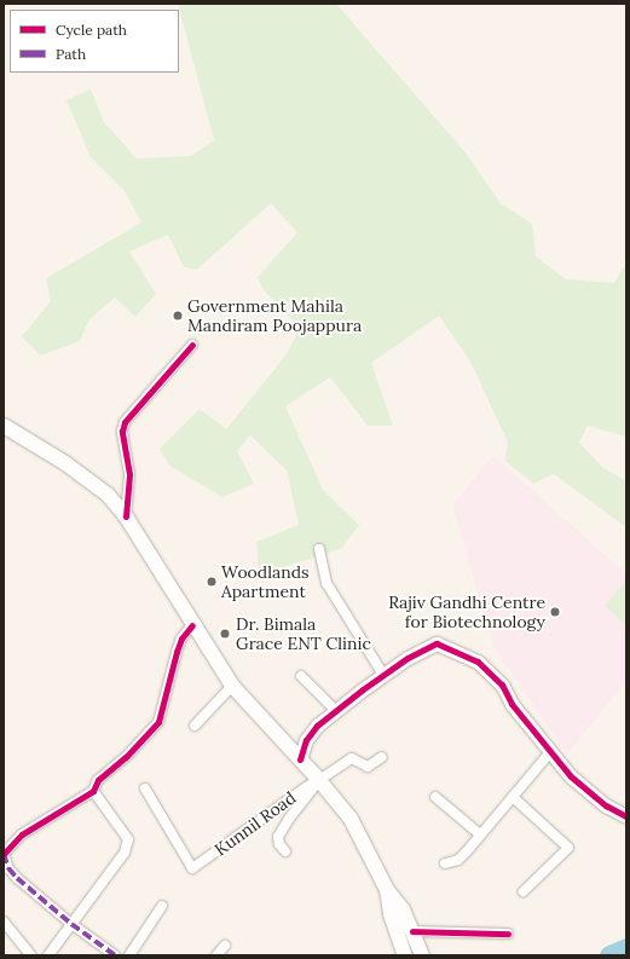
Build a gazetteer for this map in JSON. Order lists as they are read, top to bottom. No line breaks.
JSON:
{"streets":{"street":["Kunnil Road"]},"places":["Government Mahila Mandiram Poojappura","Woodlands Apartment","Rajiv Gandhi Centre for Biotechnology","Dr. Bimala Grace ENT Clinic"],"legend":["Cycle path","Path"]}
